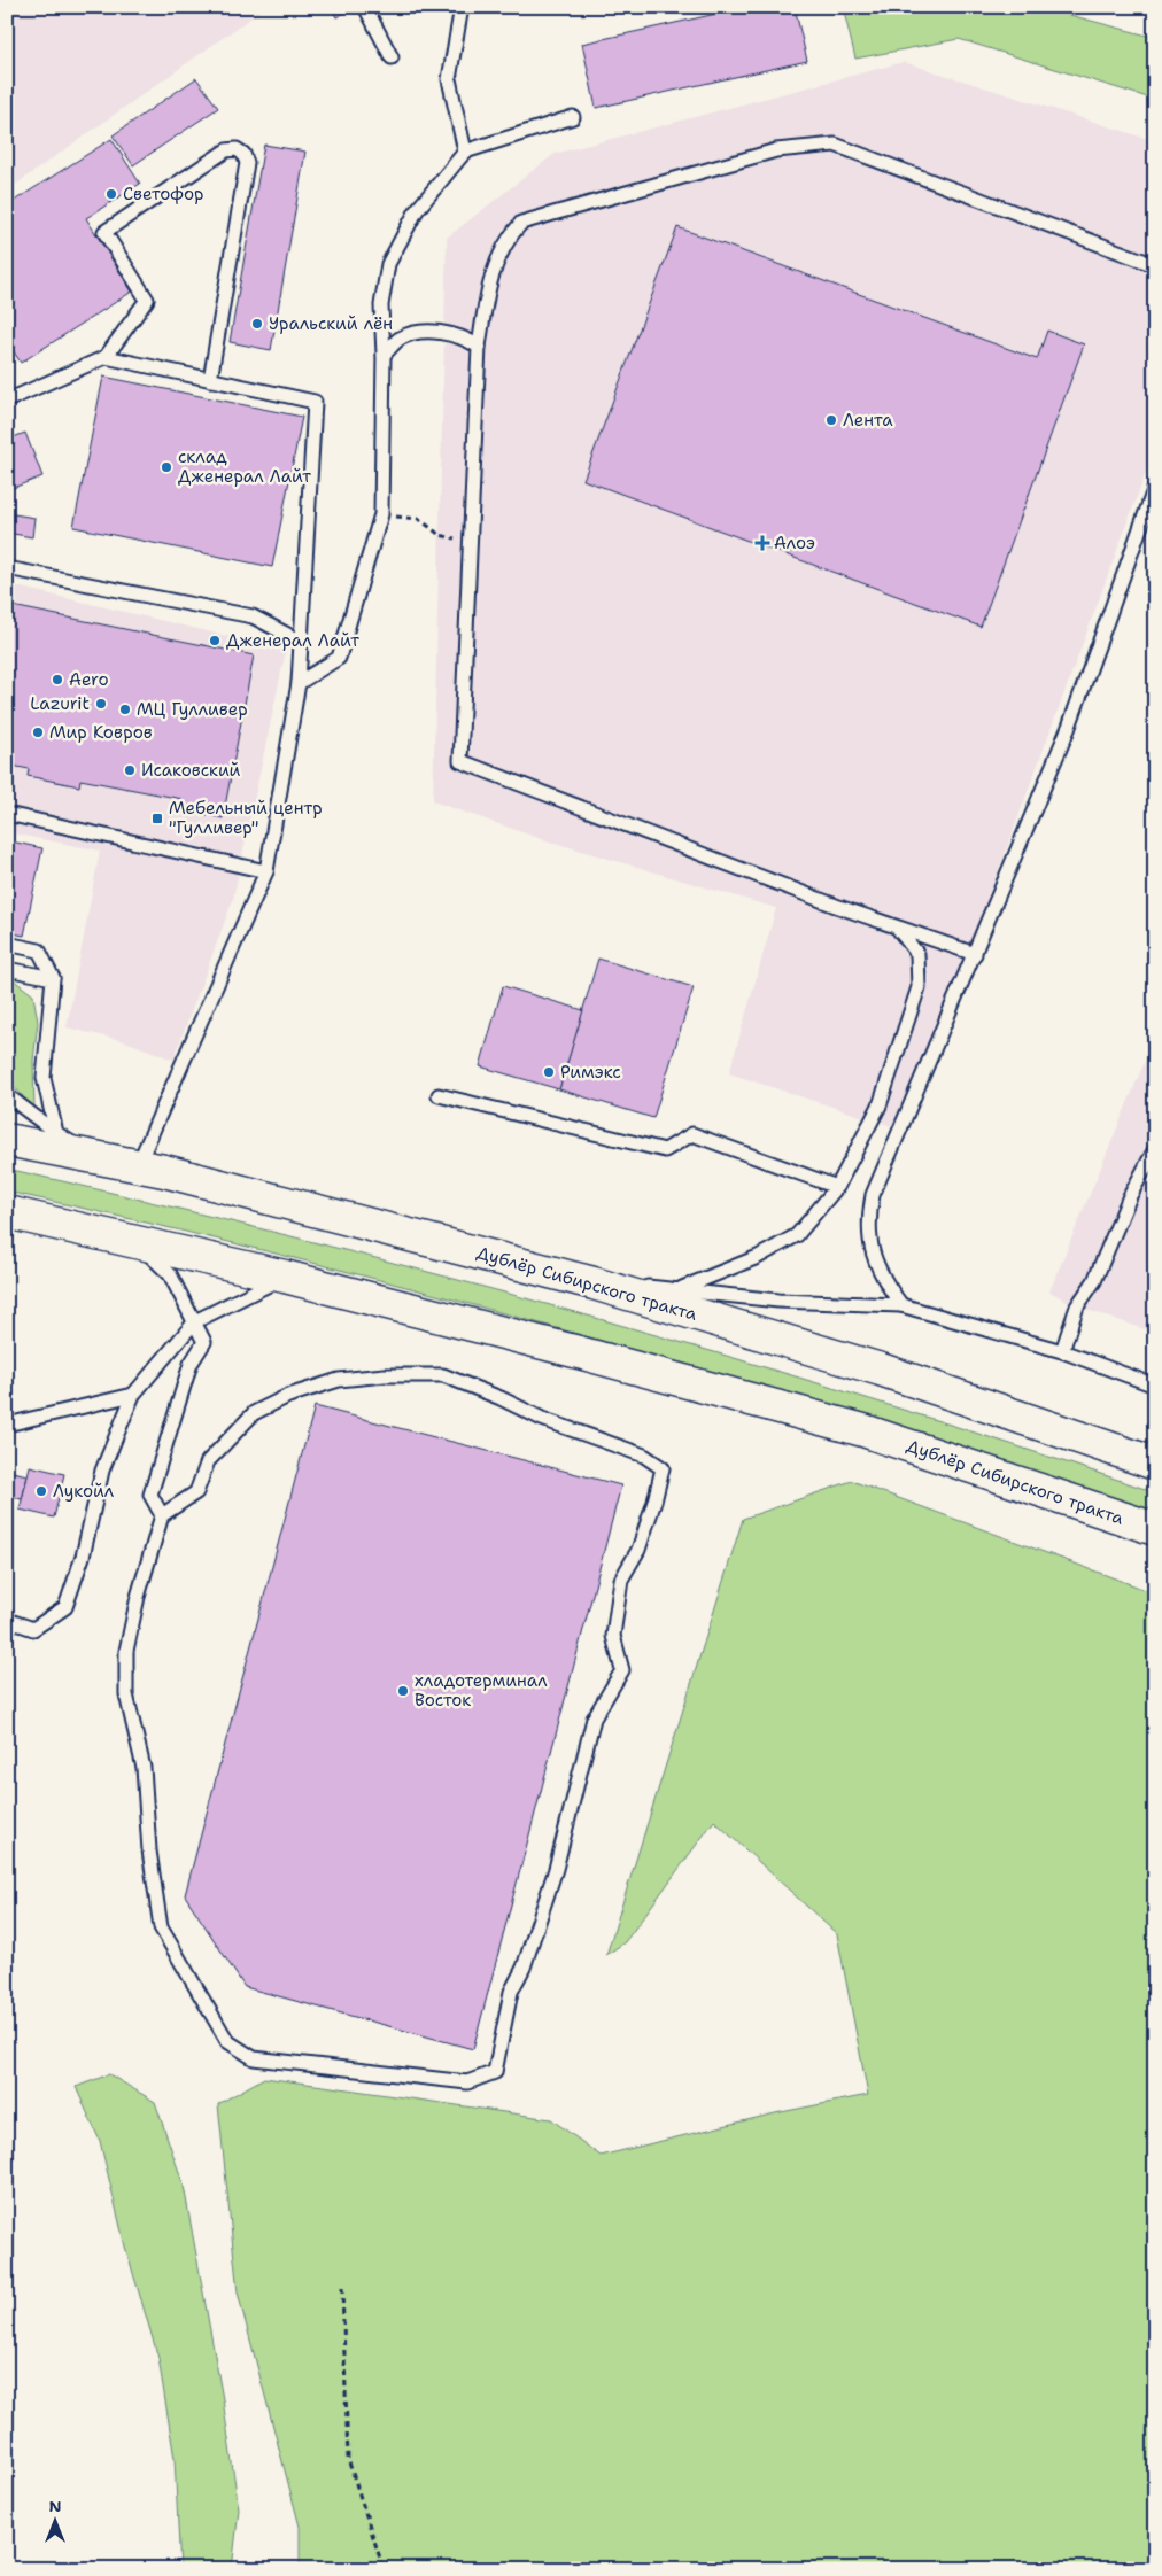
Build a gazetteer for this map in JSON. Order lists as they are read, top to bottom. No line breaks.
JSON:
{"streets":{"main road":["Дублёр Сибирского тракта"]},"places":{"other":["Светофор","Уральский лён","Лента","склад Дженерал Лайт","Дженерал Лайт","Aero","Lazurit","МЦ Гулливер","Мир Ковров","Исаковский","Римэкс","Лукойл","хладотерминал Восток"],"health":["Алоэ"],"transit":["Мебельный центр \"Гулливер\""]},"north":"top"}
